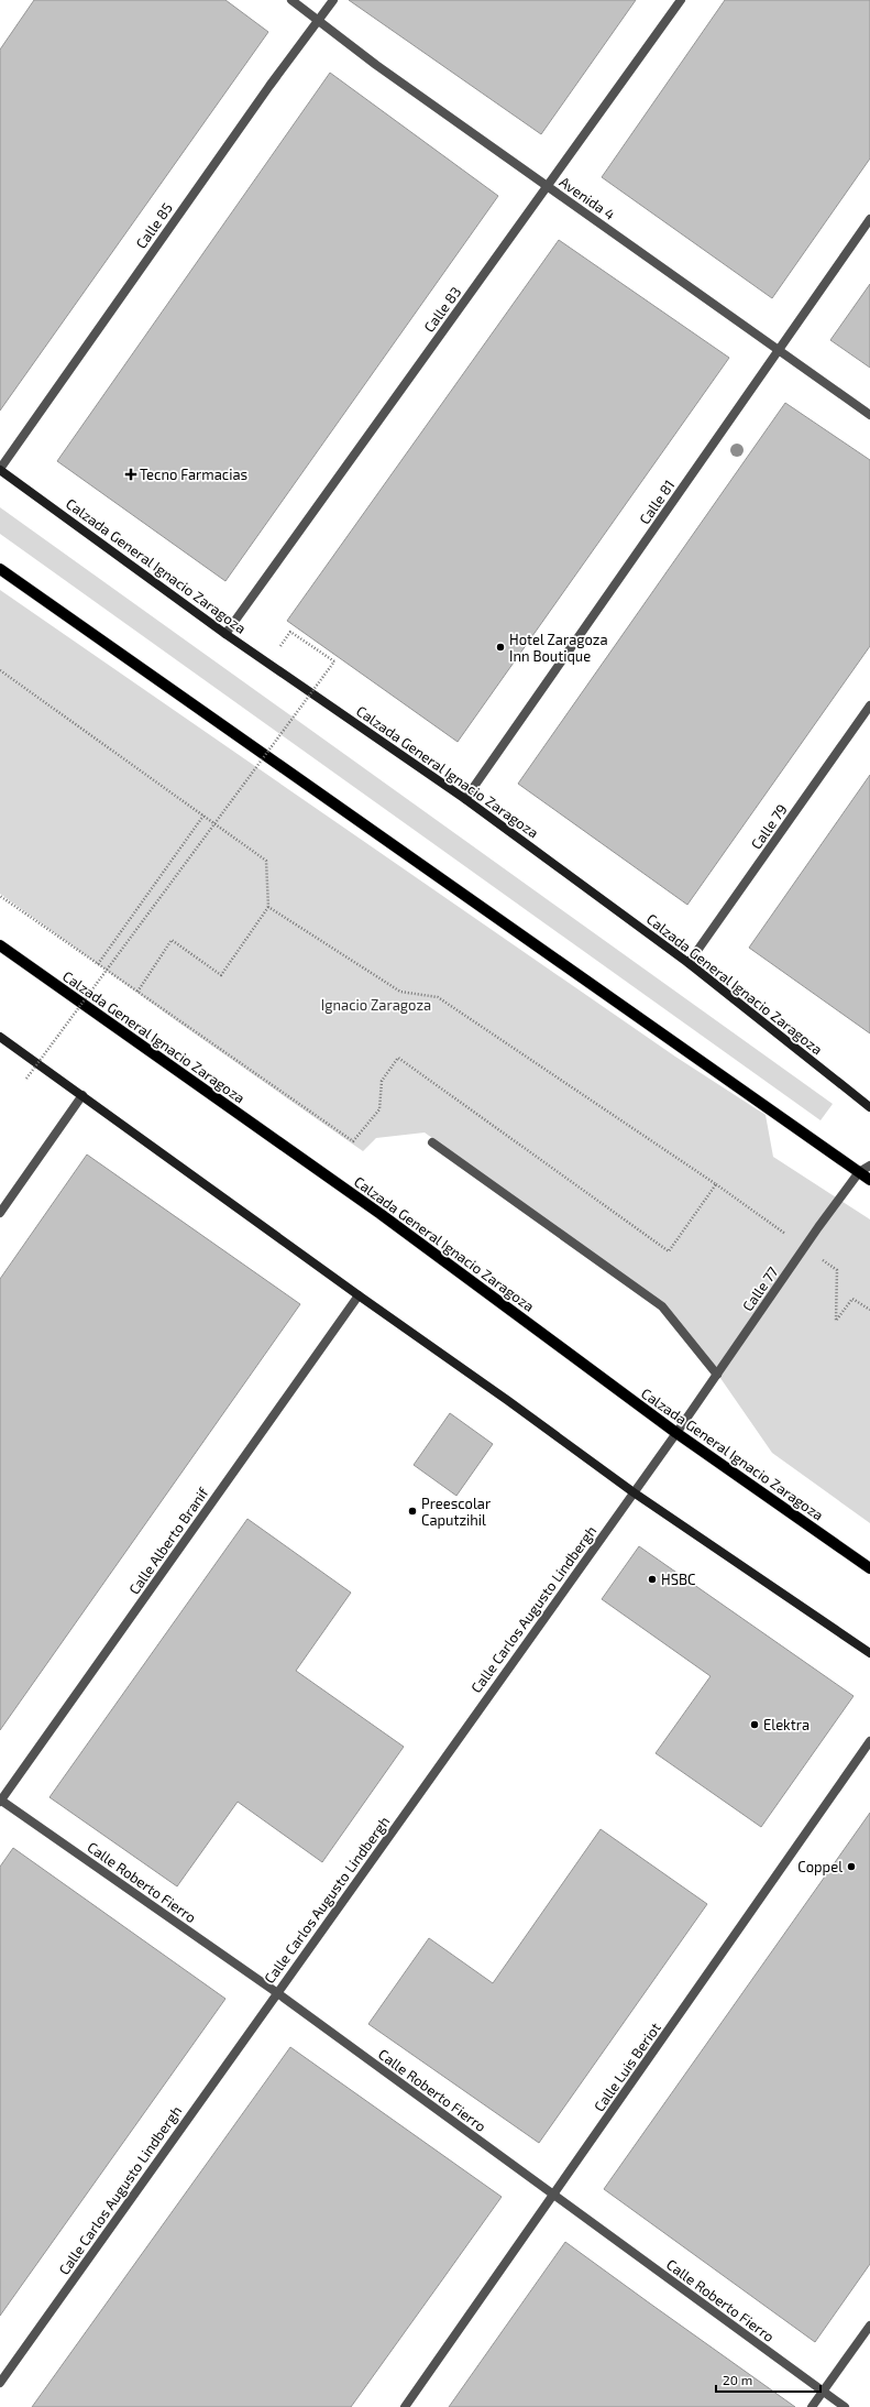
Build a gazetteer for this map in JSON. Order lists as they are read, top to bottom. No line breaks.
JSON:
{"streets":{"main road":["Calzada General Ignacio Zaragoza"],"street":["Avenida 4","Calle 85","Calle 83","Calle 81","Calle 79","Calle 77","Calle Alberto Branif","Calle Carlos Augusto Lindbergh","Calle Roberto Fierro","Calle Luis Beriot"]},"crossings":[["Avenida 4","Calle 85"],["Avenida 4","Calle 83"],["Avenida 4","Calle 81"],["Calle 85","Calzada General Ignacio Zaragoza"],["Calle 83","Calzada General Ignacio Zaragoza"],["Calle 81","Calzada General Ignacio Zaragoza"],["Calzada General Ignacio Zaragoza","Calle 79"],["Calzada General Ignacio Zaragoza","Calle 77"],["Calzada General Ignacio Zaragoza","Calle Carlos Augusto Lindbergh"],["Calle 77","Calle Carlos Augusto Lindbergh"],["Calle Alberto Branif","Calle Roberto Fierro"],["Calle Carlos Augusto Lindbergh","Calle Roberto Fierro"],["Calle Roberto Fierro","Calle Luis Beriot"]],"parks":["Ignacio Zaragoza"],"places":{"health":["Tecno Farmacias"],"other":["Hotel Zaragoza Inn Boutique","Preescolar Caputzihil","HSBC","Elektra","Coppel"]},"scale_bar":"20 m"}
